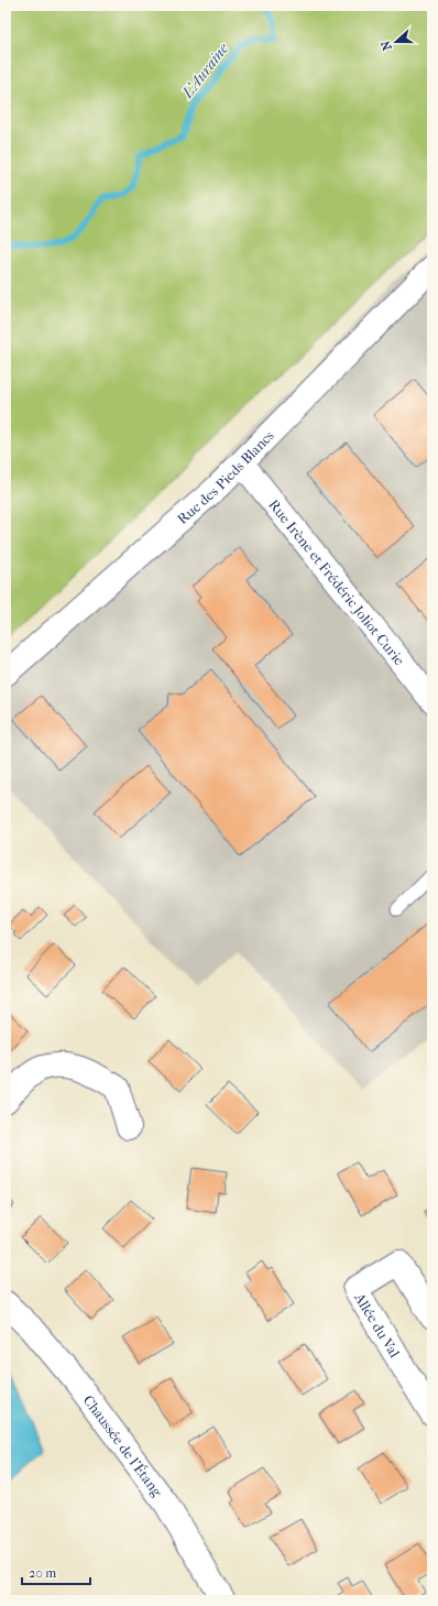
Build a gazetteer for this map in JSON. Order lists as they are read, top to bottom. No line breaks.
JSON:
{"streets":{"street":["Rue des Pieds Blancs","Rue Irène et Frédéric Joliot-Curie","Allée du Val","Chaussée de l'Étang"]},"crossings":[["Rue des Pieds Blancs","Rue Irène et Frédéric Joliot-Curie"]],"water":["L'Auraine"],"scale_bar":"20 m","north":"left"}
